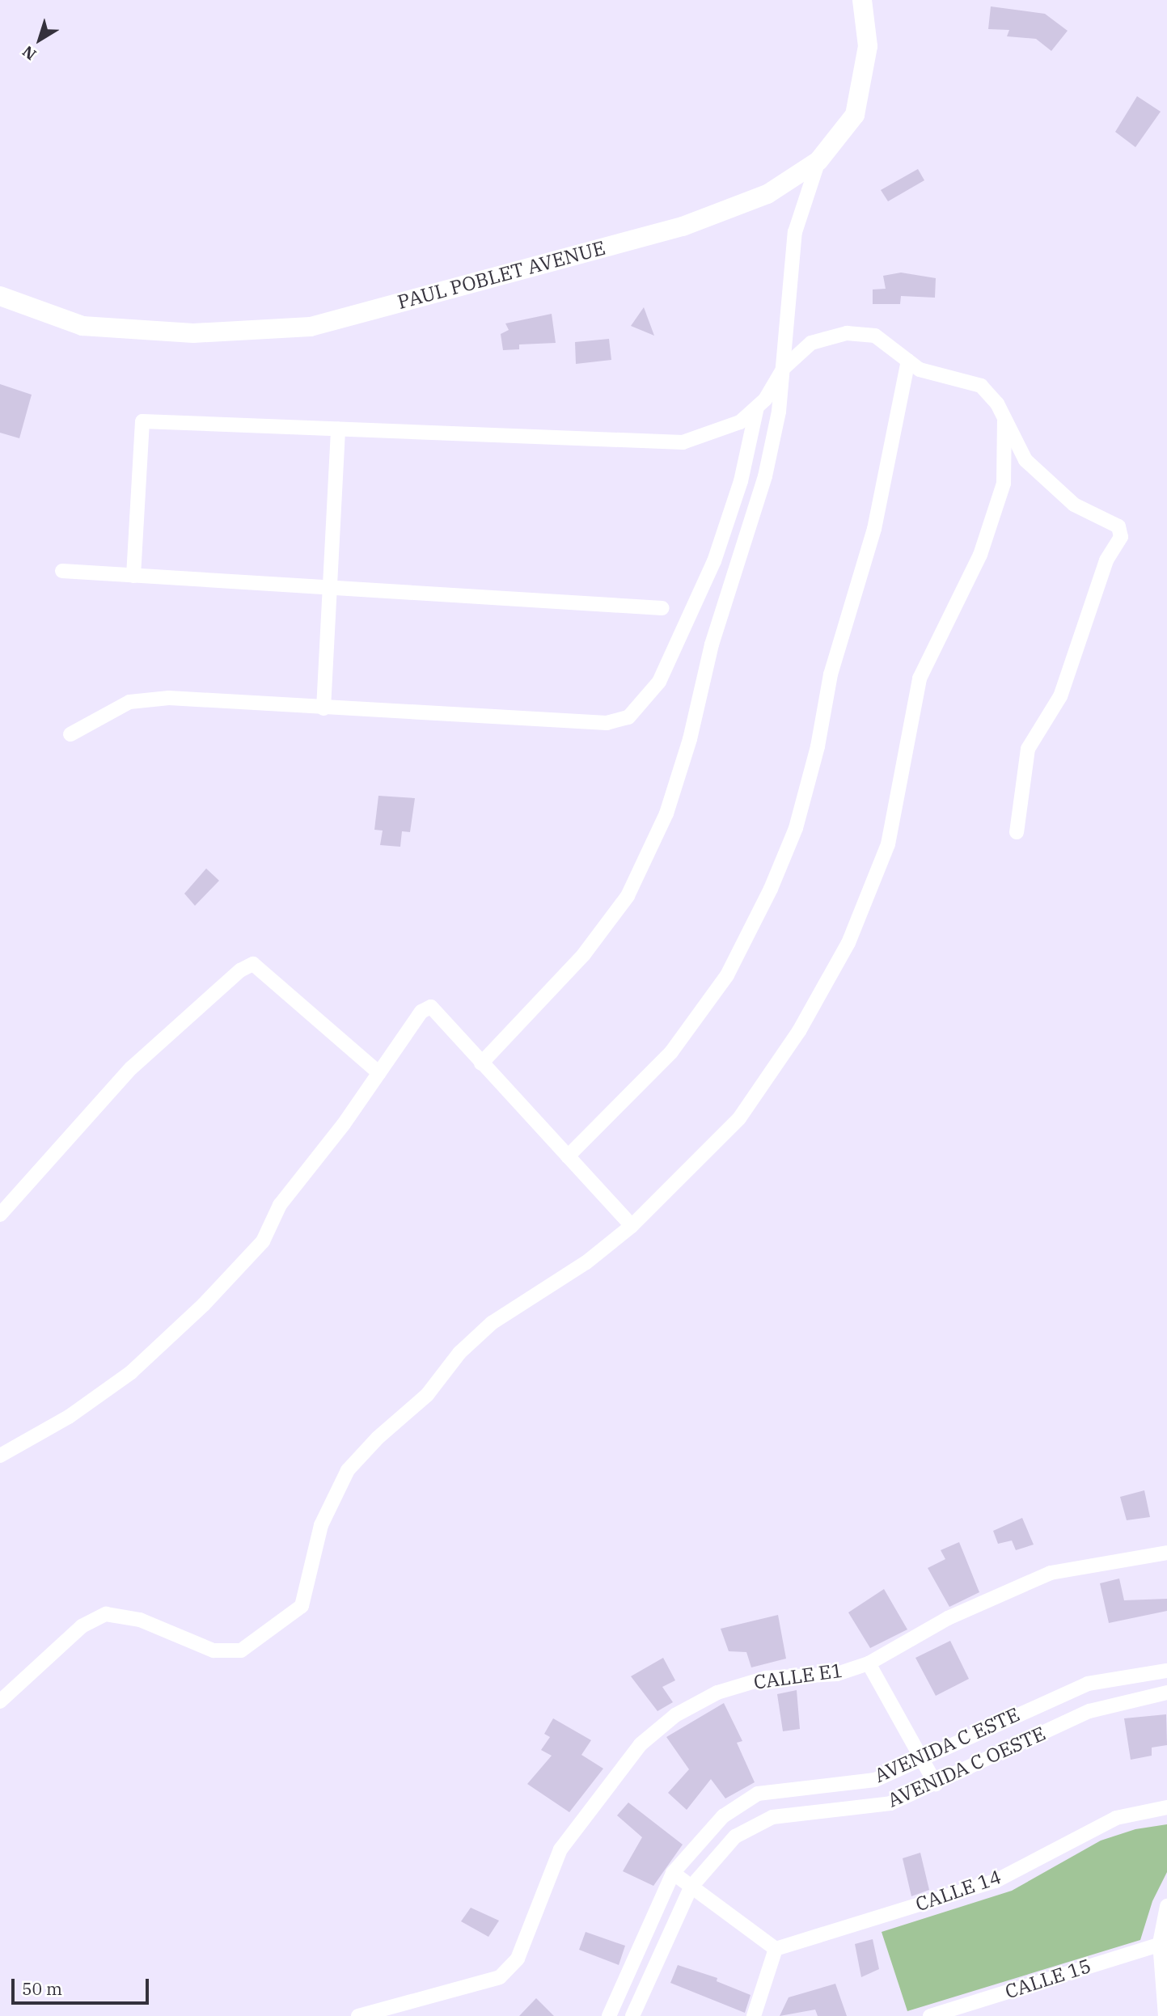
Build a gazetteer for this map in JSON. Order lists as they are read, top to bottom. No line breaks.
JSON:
{"streets":{"main road":["PAUL POBLET AVENUE"],"street":["CALLE E1","AVENIDA C ESTE","AVENIDA C OESTE","CALLE 14","CALLE 15"]},"scale_bar":"50 m","north":"bottom left"}
